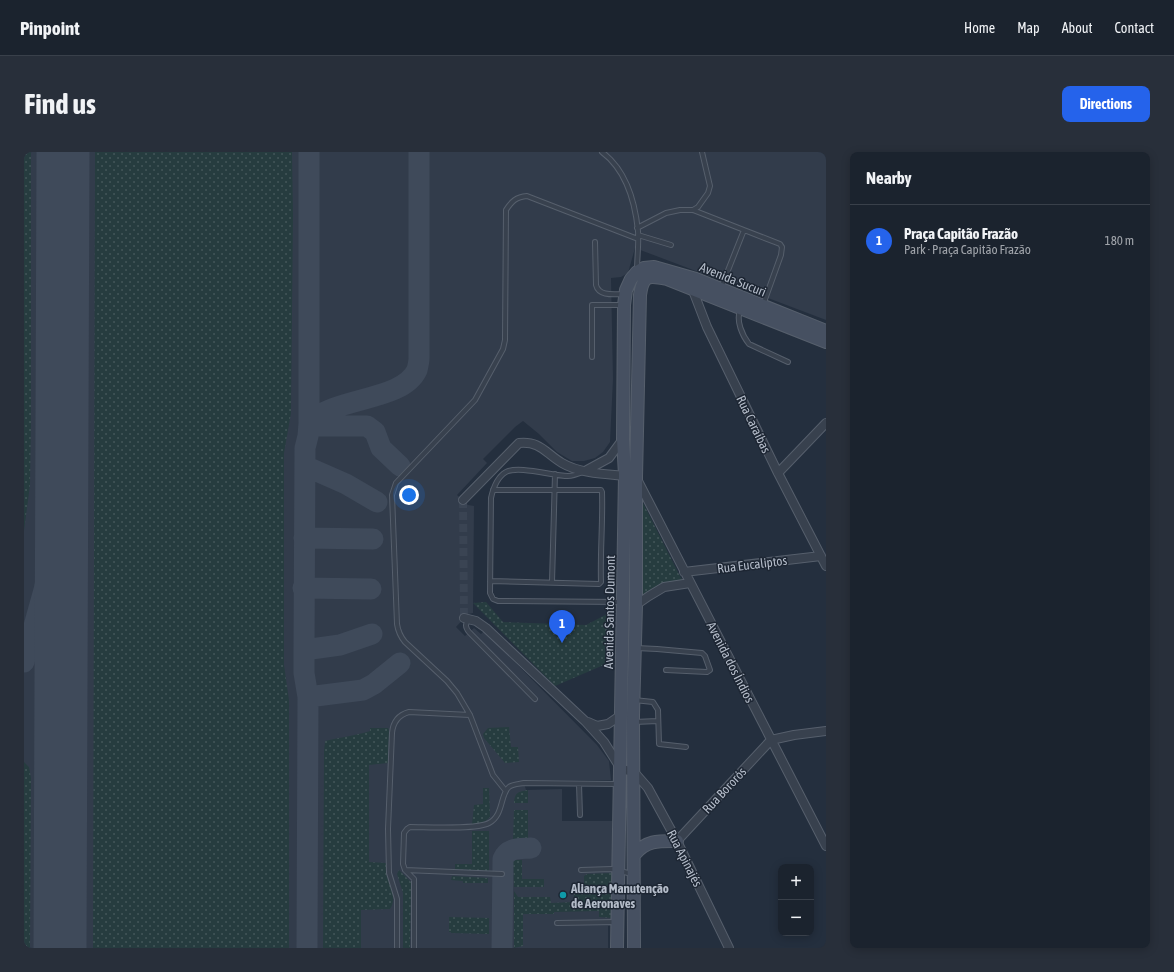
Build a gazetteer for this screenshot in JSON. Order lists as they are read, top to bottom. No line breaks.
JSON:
{"streets":{"main road":["Avenida Sucuri","Avenida Santos Dumont"],"street":["Rua Caraíbas","Rua Eucaliptos","Avenida dos Índios","Rua Bororós","Rua Apinajés"]},"crossings":[["Avenida Sucuri","Rua Caraíbas"],["Avenida Sucuri","Avenida Santos Dumont"],["Rua Caraíbas","Rua Eucaliptos"],["Rua Eucaliptos","Avenida dos Índios"],["Avenida Santos Dumont","Avenida dos Índios"],["Avenida Santos Dumont","Rua Apinajés"],["Avenida dos Índios","Rua Bororós"],["Rua Bororós","Rua Apinajés"]],"places":["Aliança Manutenção de Aeronaves"],"page":{"header":"Pinpoint","nav":["Home","Map","About","Contact"],"buttons":"Directions","title":"Find us","heading":"Nearby","list":[{"mark":"1","name":"Praça Capitão Frazão","note":"Park · Praça Capitão Frazão","value":"180 m"}],"pins":"1","map_buttons":["+","−"]}}
